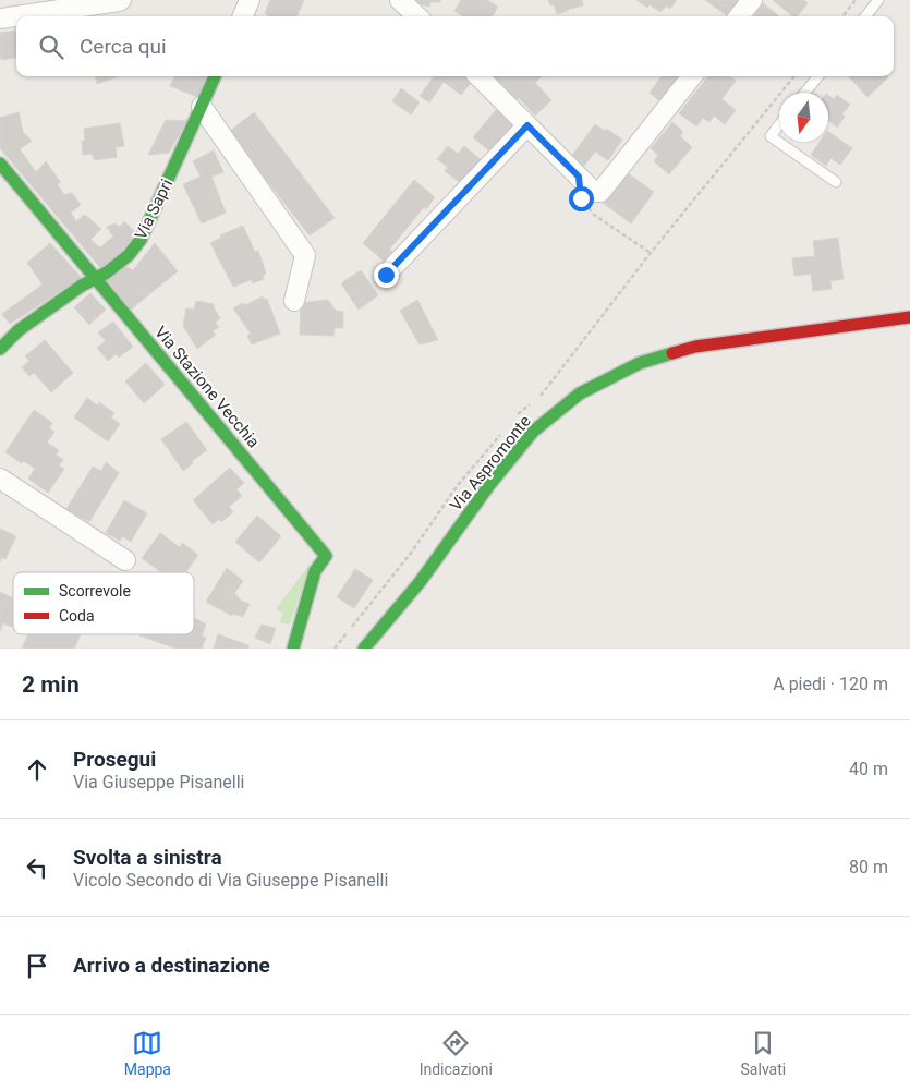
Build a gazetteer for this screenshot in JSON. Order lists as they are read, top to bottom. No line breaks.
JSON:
{"streets":{"street":["Via Sapri","Via Stazione Vecchia","Via Aspromonte"]},"crossings":[["Via Sapri","Via Stazione Vecchia"]],"legend":["Scorrevole","Coda"],"north":"bottom","page":{"search":"Cerca qui","heading":["2 min","A piedi · 120 m"],"list":[["Prosegui","Via Giuseppe Pisanelli","40 m"],["Svolta a sinistra","Vicolo Secondo di Via Giuseppe Pisanelli","80 m"],"Arrivo a destinazione"],"nav":["Mappa","Indicazioni","Salvati"]}}
